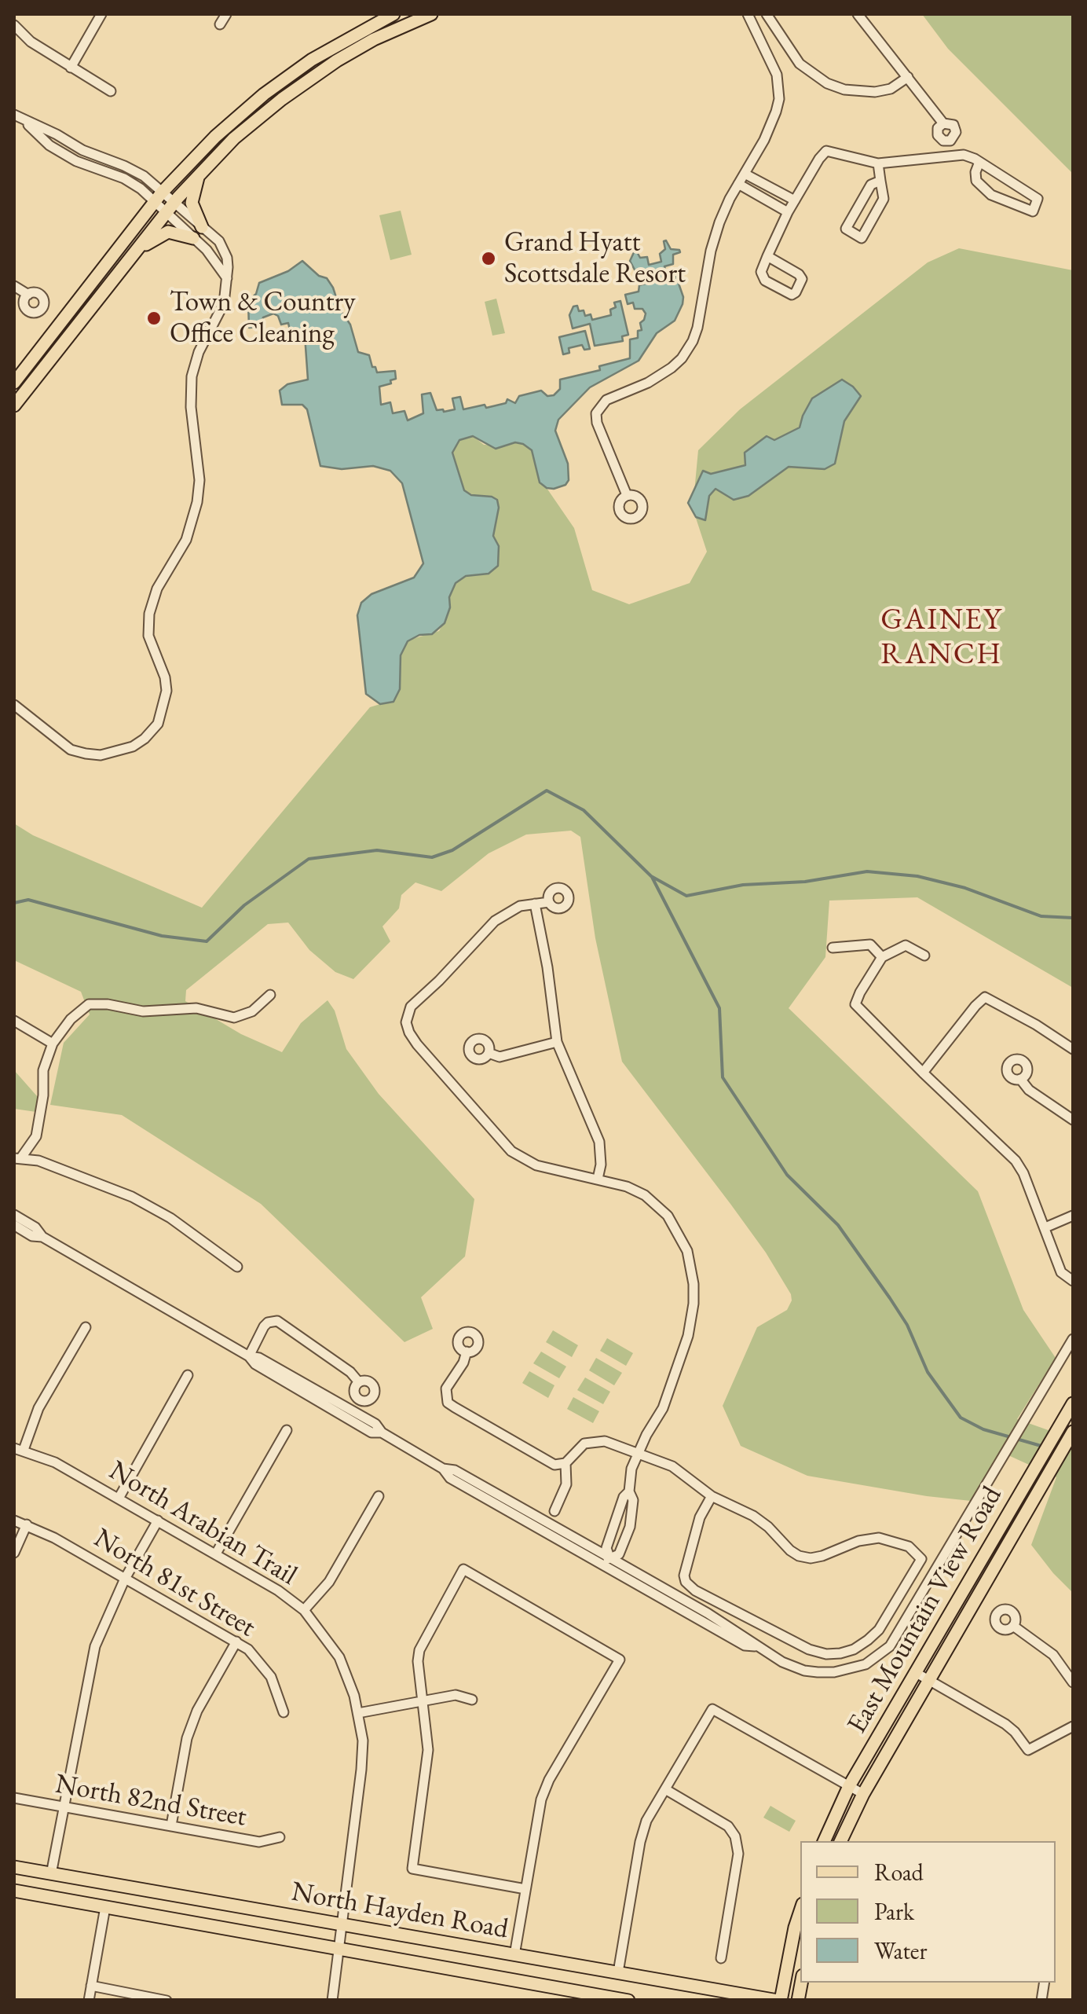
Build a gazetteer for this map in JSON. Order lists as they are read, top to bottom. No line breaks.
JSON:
{"streets":{"main road":["East Mountain View Road","North Hayden Road"],"street":["North Arabian Trail","North 81st Street","North 82nd Street"]},"crossings":[["North Arabian Trail","North Hayden Road"]],"districts":["GAINEY RANCH"],"places":["Grand Hyatt Scottsdale Resort","Town & Country Office Cleaning"],"legend":["Road","Park","Water"]}
